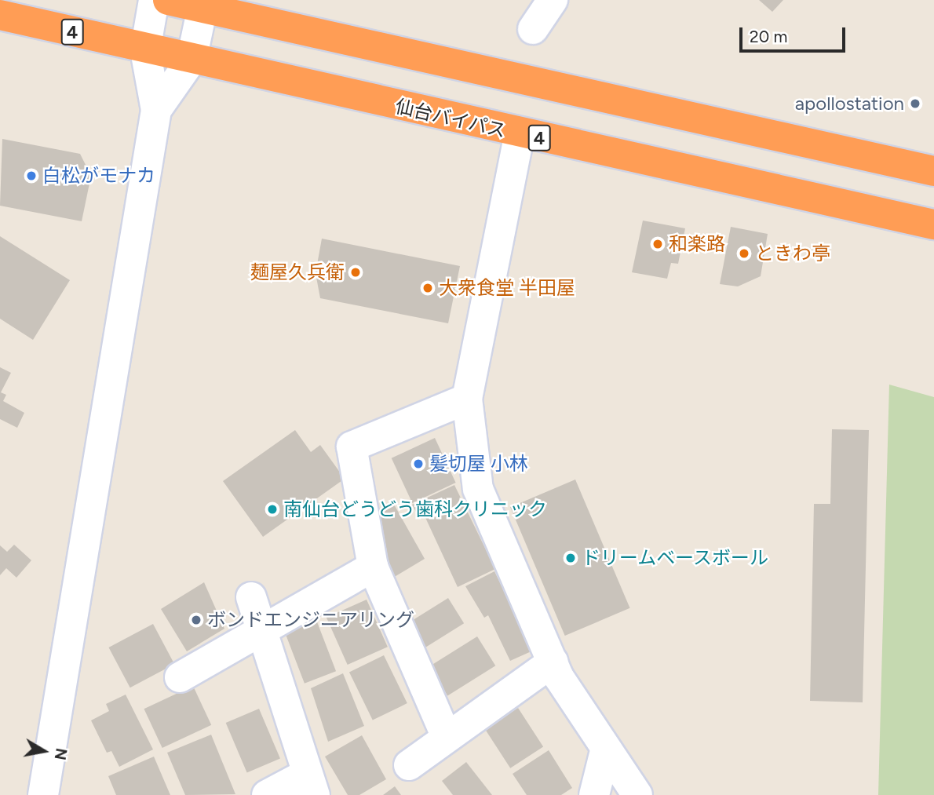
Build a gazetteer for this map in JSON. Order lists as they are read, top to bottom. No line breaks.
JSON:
{"streets":{"highway":["4","仙台バイパス"]},"places":["apollostation","白松がモナカ","和楽路","ときわ亭","麺屋久兵衛","大衆食堂 半田屋","髪切屋 小林","南仙台どうどう歯科クリニック","ドリームベースボール","ボンドエンジニアリング"],"scale_bar":"20 m","north":"right"}
